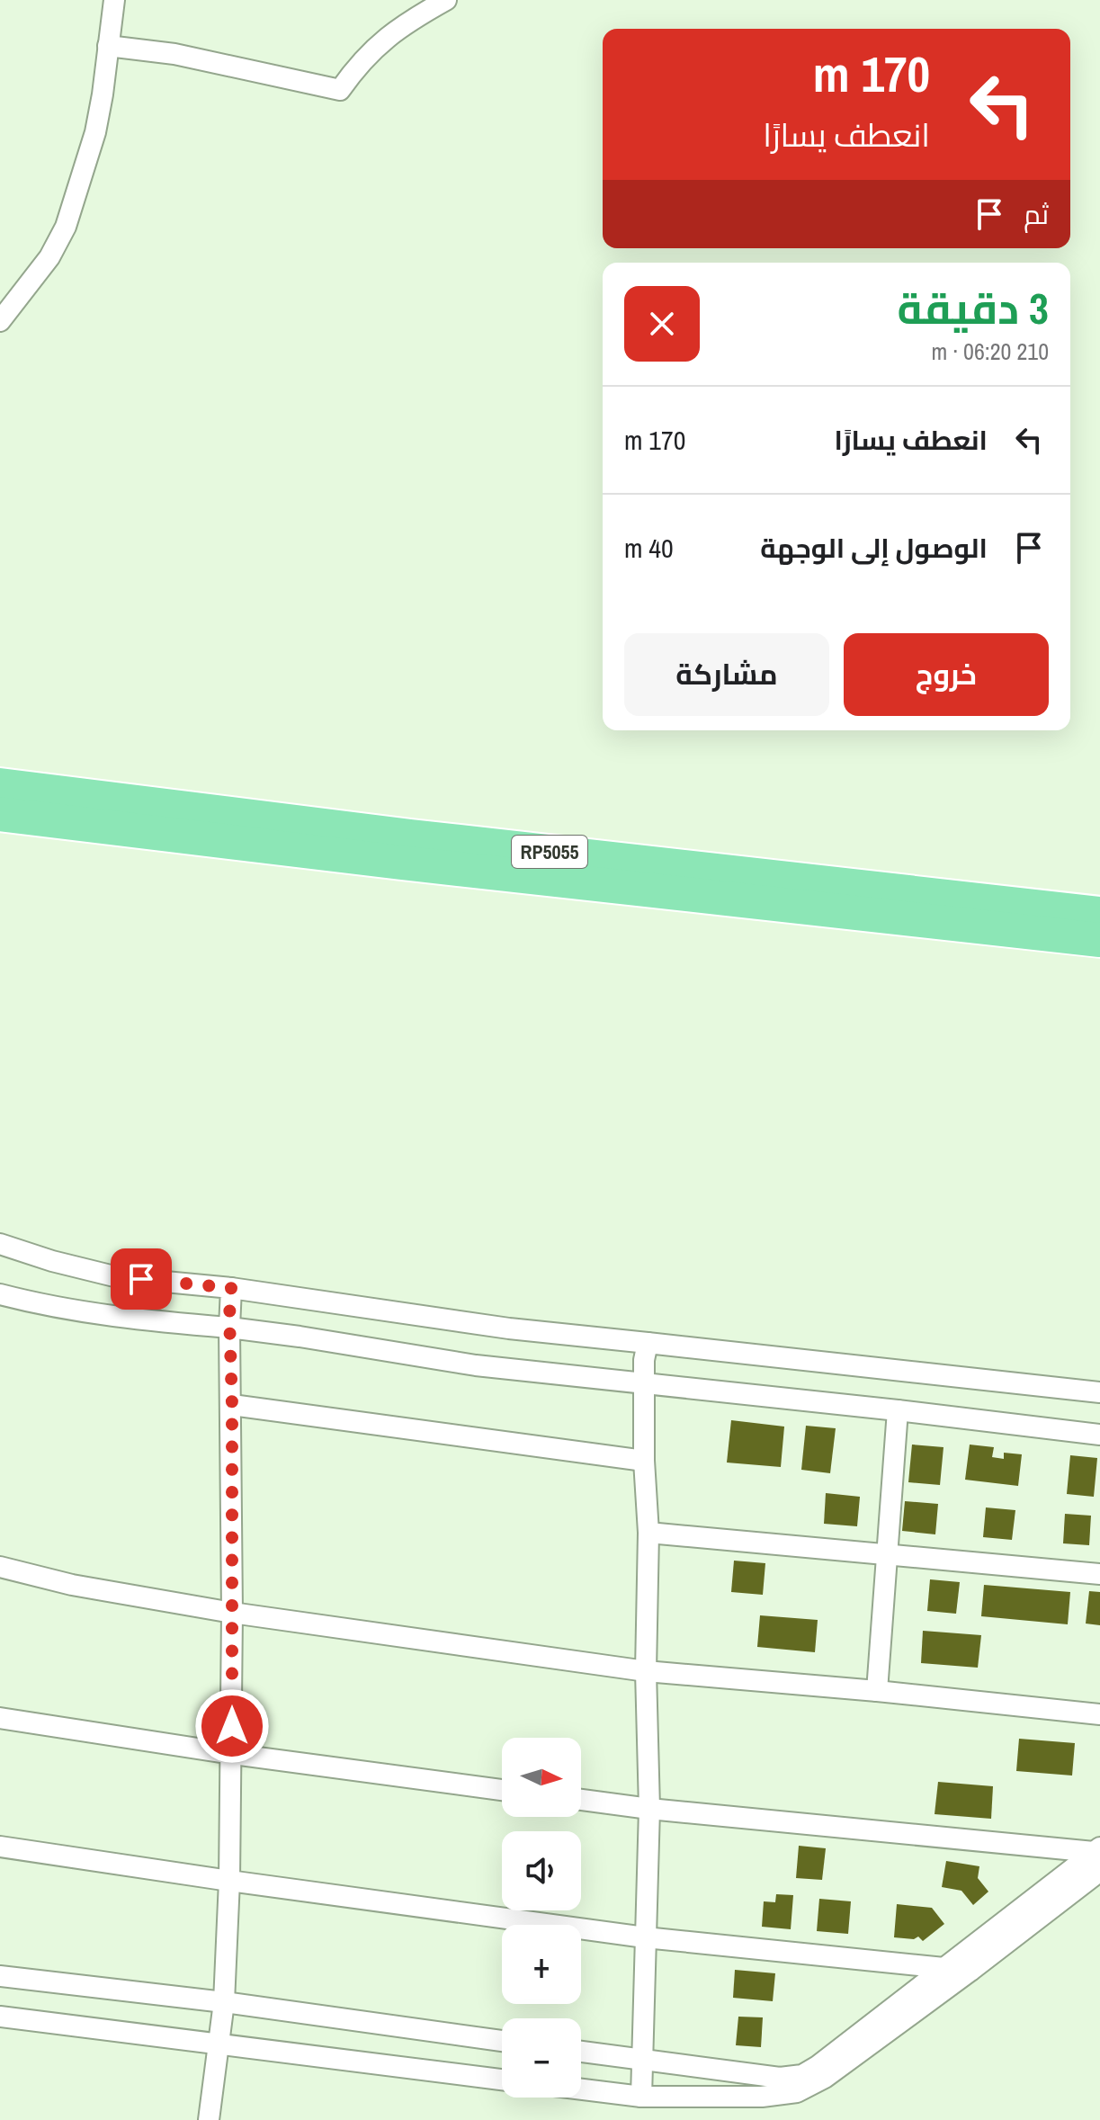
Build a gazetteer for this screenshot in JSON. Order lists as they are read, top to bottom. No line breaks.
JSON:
{"streets":{"highway":["RP5055"]},"north":"right","page":{"turn":["170 m","انعطف يسارًا"],"then":"ثم","heading":["3 دقيقة","210 m · 06:20"],"list":[{"name":"انعطف يسارًا","value":"170 m"},{"name":"الوصول إلى الوجهة","value":"40 m"}],"buttons":["خروج","مشاركة"],"map_buttons":["+","−"]}}
